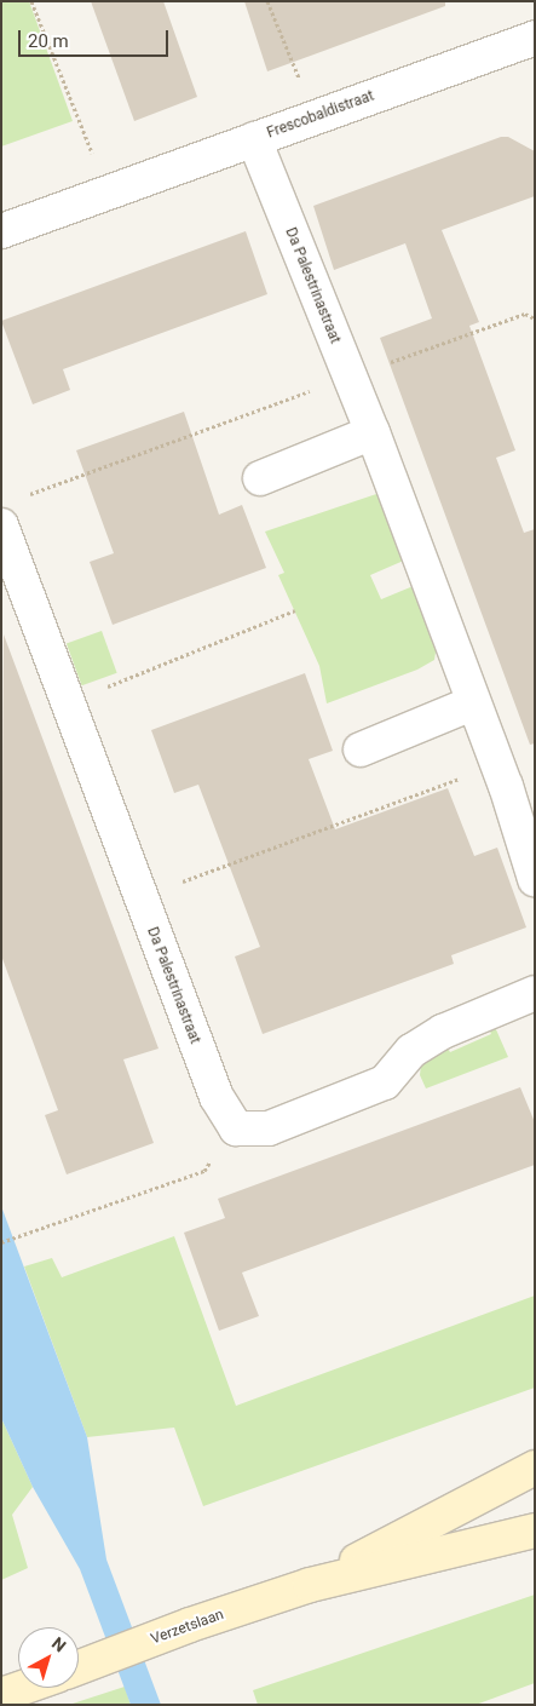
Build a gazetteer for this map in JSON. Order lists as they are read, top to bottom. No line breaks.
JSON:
{"streets":{"main road":["Verzetslaan"],"street":["Frescobaldistraat","Da Palestrinastraat"]},"crossings":[["Frescobaldistraat","Da Palestrinastraat"]],"scale_bar":"20 m","north":"top right"}
